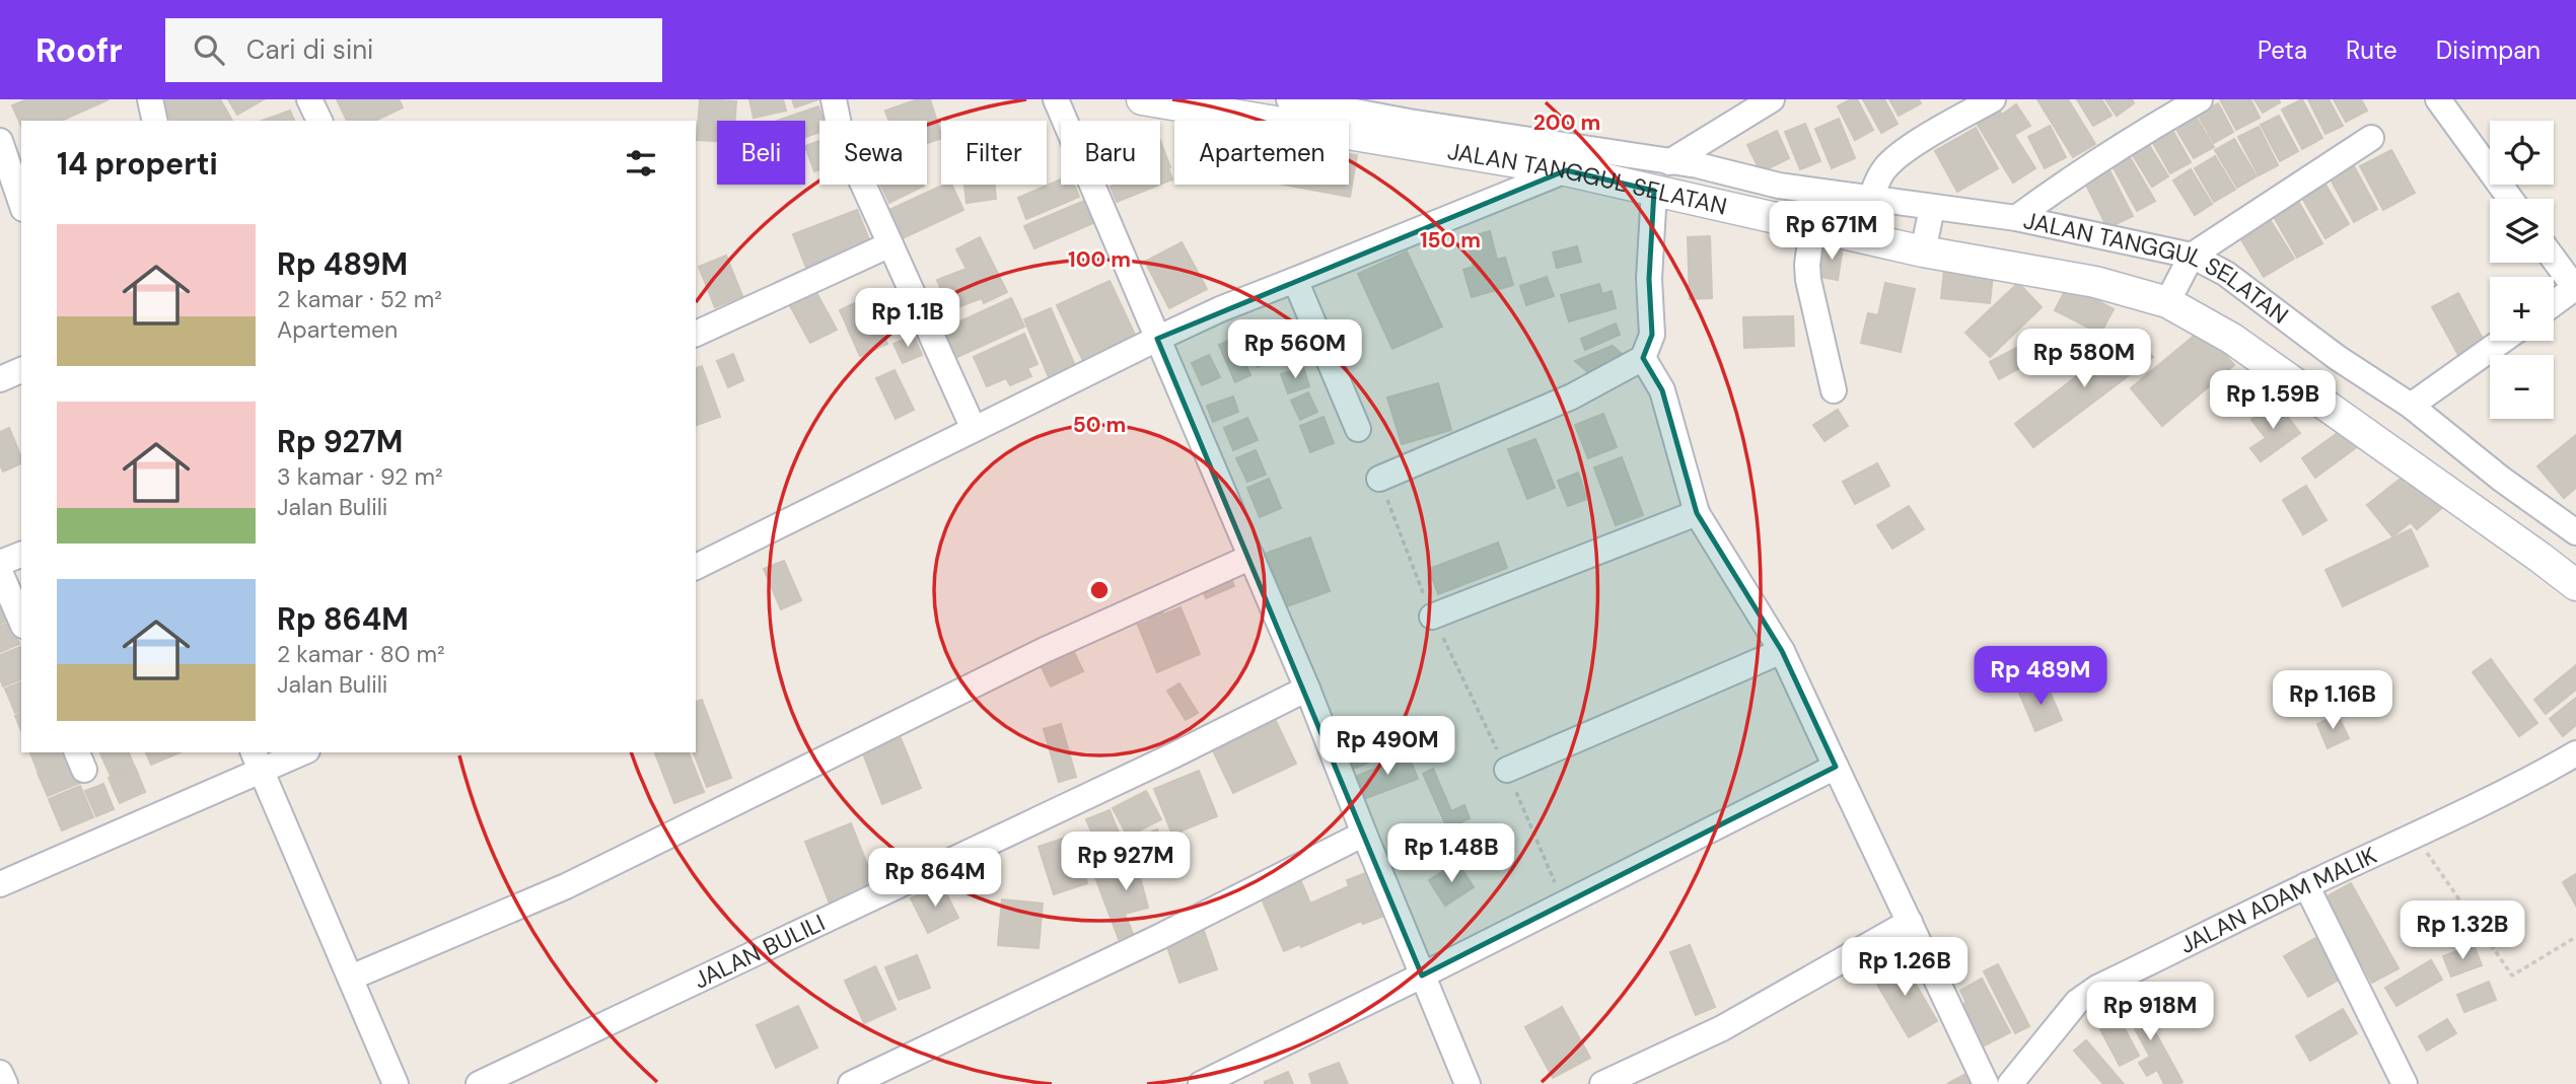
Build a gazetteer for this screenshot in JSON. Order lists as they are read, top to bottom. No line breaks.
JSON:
{"streets":{"street":["JALAN TANGGUL SELATAN","JALAN ADAM MALIK","JALAN BULILI"]},"page":{"header":"Roofr","search":"Cari di sini","nav":["Peta","Rute","Disimpan"],"map_buttons":["+","−"],"chip":["Beli","Sewa","Filter","Baru","Apartemen"],"heading":"14 properti","price":["Rp 671M","Rp 1.1B","Rp 560M","Rp 580M","Rp 1.59B","Rp 489M","Rp 1.16B","Rp 490M","Rp 1.48B","Rp 927M","Rp 864M","Rp 1.32B","Rp 1.26B","Rp 918M"],"list":[{"name":"Rp 489M","note":"2 kamar · 52 m² · Apartemen"},{"name":"Rp 927M","note":"3 kamar · 92 m² · Jalan Bulili"},{"name":"Rp 864M","note":"2 kamar · 80 m² · Jalan Bulili"}]},"rings":["200 m","150 m","100 m","50 m"]}
